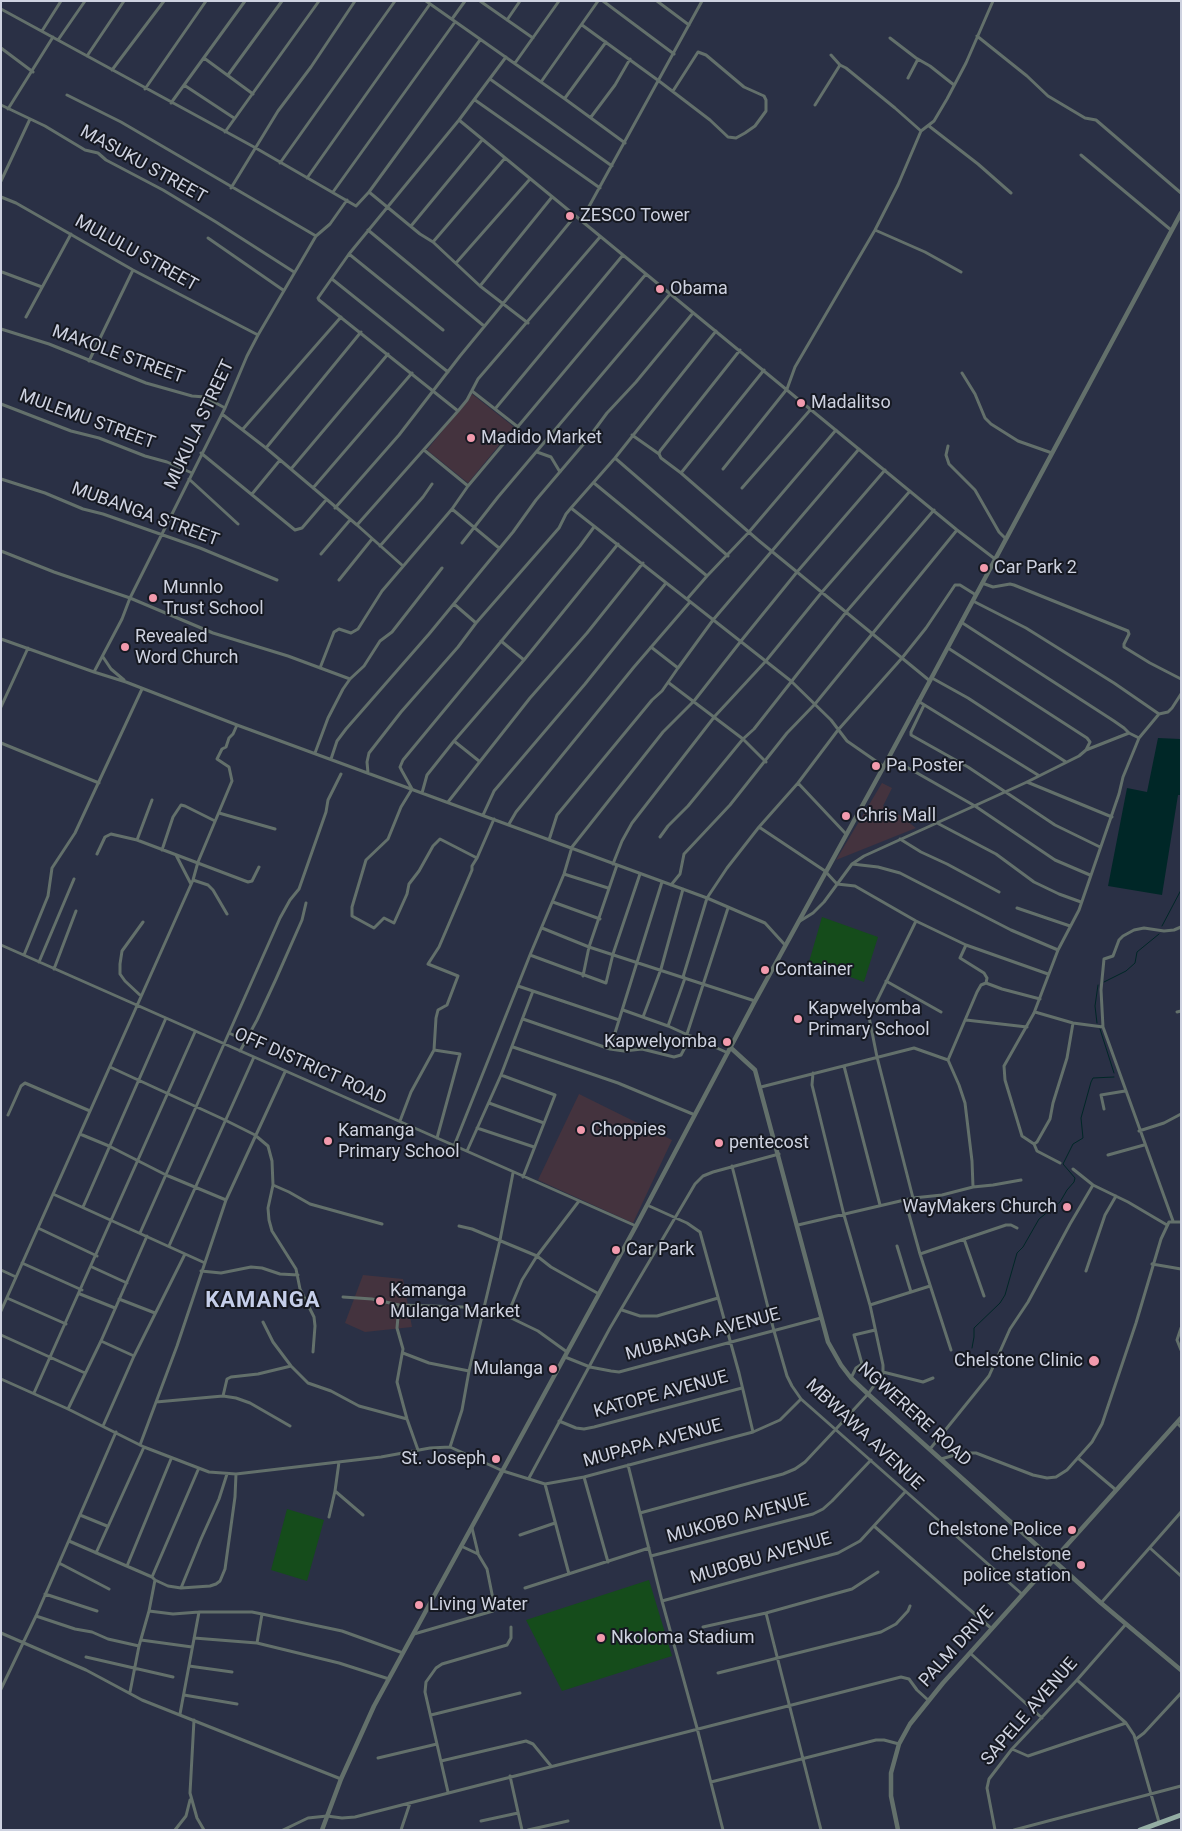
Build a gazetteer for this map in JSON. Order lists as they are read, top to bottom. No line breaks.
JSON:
{"streets":{"street":["MASUKU STREET","MULULU STREET","MAKOLE STREET","MULEMU STREET","MUKULA STREET","MUBANGA STREET","OFF DISTRICT ROAD","MUBANGA AVENUE","KATOPE AVENUE","NGWERERE ROAD","MBWAWA AVENUE","MUPAPA AVENUE","MUKOBO AVENUE","MUBOBU AVENUE","PALM DRIVE","SAPELE AVENUE"]},"crossings":[["MASUKU STREET","MUKULA STREET"],["MULULU STREET","MUKULA STREET"],["MAKOLE STREET","MUKULA STREET"],["MULEMU STREET","MUKULA STREET"],["MUKULA STREET","MUBANGA STREET"],["MUBANGA AVENUE","NGWERERE ROAD"],["MUBANGA AVENUE","MBWAWA AVENUE"],["NGWERERE ROAD","PALM DRIVE"],["NGWERERE ROAD","SAPELE AVENUE"],["MBWAWA AVENUE","MUPAPA AVENUE"],["MBWAWA AVENUE","MUKOBO AVENUE"],["MBWAWA AVENUE","MUBOBU AVENUE"],["MBWAWA AVENUE","PALM DRIVE"]],"districts":["KAMANGA"],"places":["ZESCO Tower","Obama","Madalitso","Madido Market","Car Park 2","Munnlo Trust School","Revealed Word Church","Pa Poster","Chris Mall","Container","Kapwelyomba Primary School","Kapwelyomba","Choppies","Kamanga Primary School","pentecost","WayMakers Church","Car Park","Kamanga Mulanga Market","Chelstone Clinic","Mulanga","St. Joseph","Chelstone Police","Chelstone police station","Living Water","Nkoloma Stadium"]}
